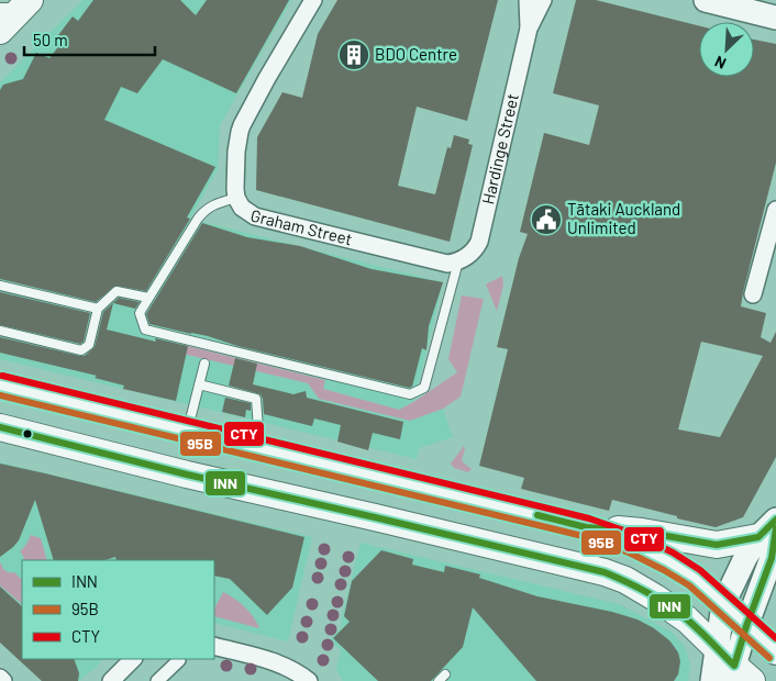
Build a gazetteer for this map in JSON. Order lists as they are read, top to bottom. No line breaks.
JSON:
{"streets":{"street":["Hardinge Street","Graham Street"]},"crossings":[["Hardinge Street","Graham Street"]],"places":{"building":["BDO Centre"],"public building":["Tātaki Auckland Unlimited"]},"lines":["transit line CTY","transit line 95B","transit line INN"],"legend":["INN","95B","CTY"],"scale_bar":"50 m","north":"bottom left"}
